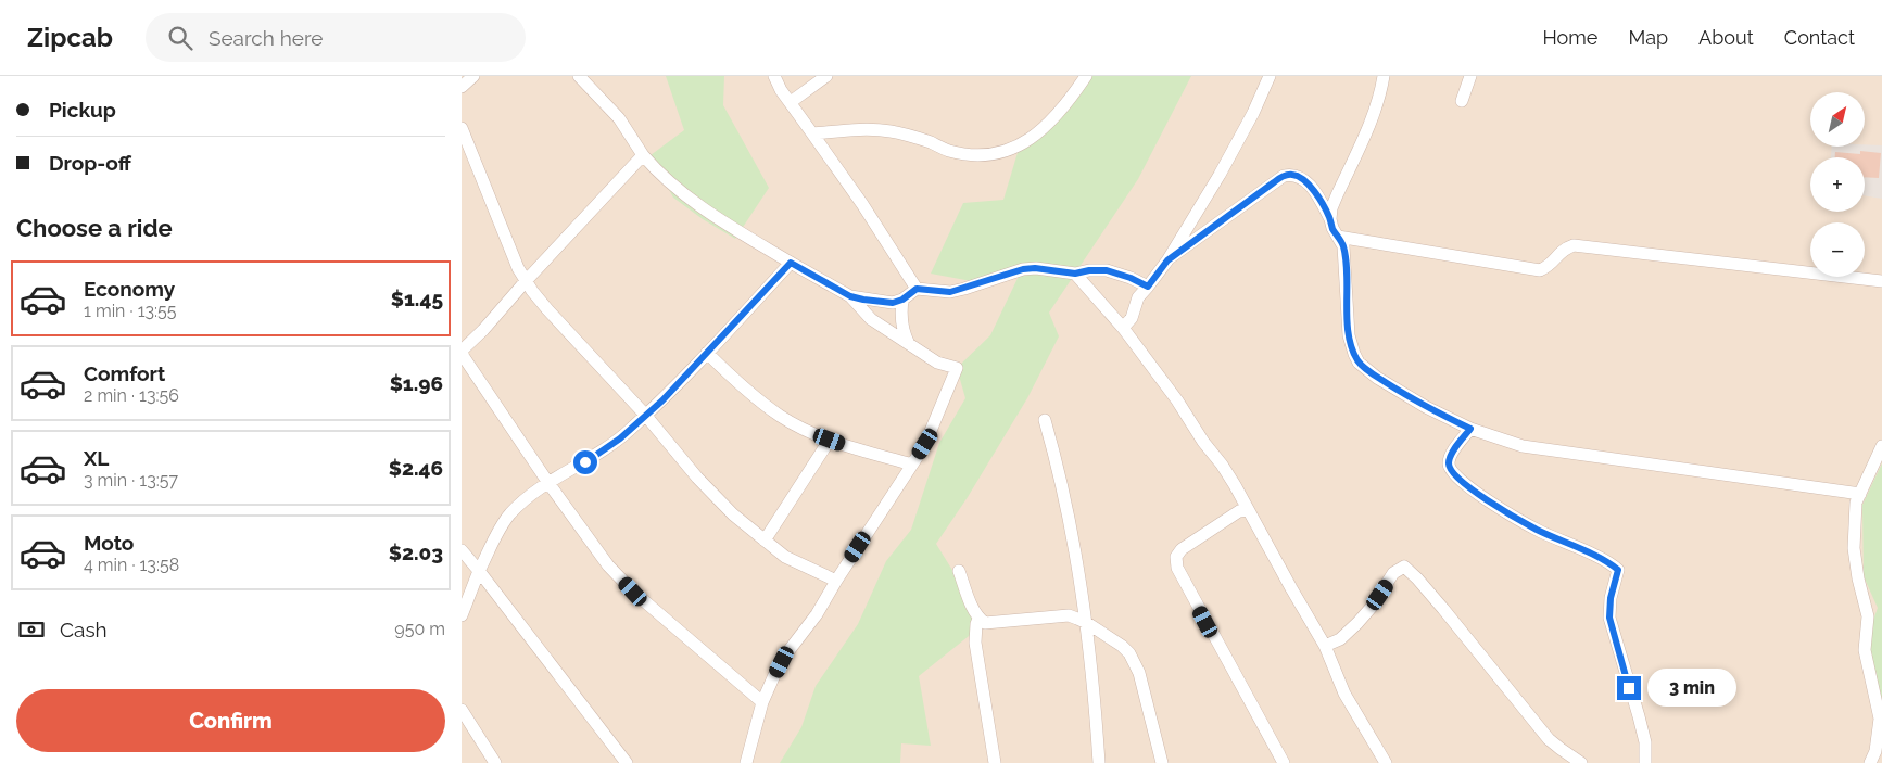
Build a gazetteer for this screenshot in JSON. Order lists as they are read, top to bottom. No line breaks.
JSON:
{"north":"top right","page":{"header":"Zipcab","search":"Search here","nav":["Home","Map","About","Contact"],"banner":["Pickup","Drop-off"],"map_buttons":["+","−"],"heading":"Choose a ride","list":[{"name":"Economy","note":"1 min · 13:55","value":"$1.45"},{"name":"Comfort","note":"2 min · 13:56","value":"$1.96"},{"name":"XL","note":"3 min · 13:57","value":"$2.46"},{"name":"Moto","note":"4 min · 13:58","value":"$2.03"}],"pay":["Cash","950 m"],"bubble":"3 min","buttons":"Confirm"}}
